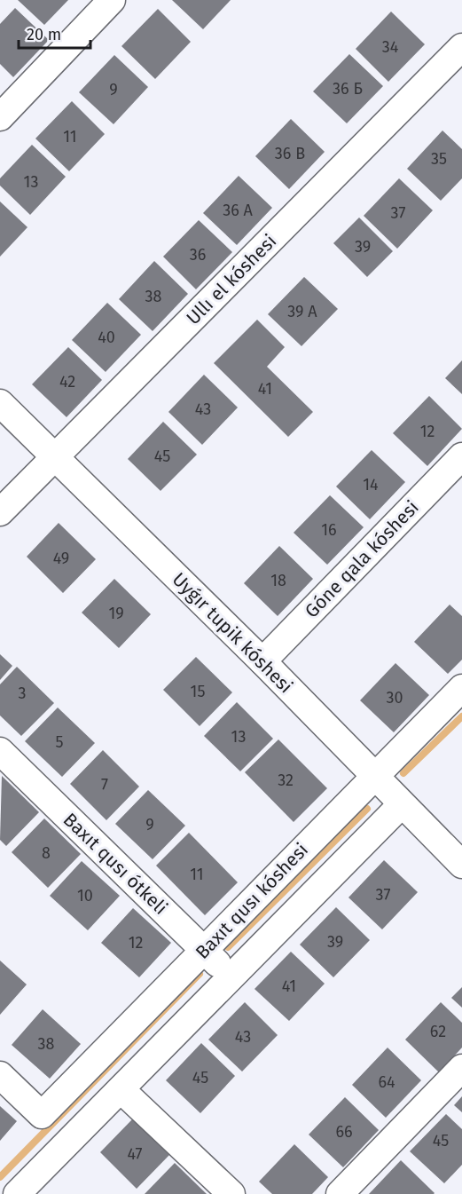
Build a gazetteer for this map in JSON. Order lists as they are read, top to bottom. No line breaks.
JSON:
{"streets":{"street":["Ullı el kóshesi","Góne qala kóshesi","Uyǵır tupik kóshesi","Baxıt qusı ótkeli","Baxıt qusı kóshesi"]},"crossings":[["Ullı el kóshesi","Uyǵır tupik kóshesi"],["Góne qala kóshesi","Uyǵır tupik kóshesi"],["Uyǵır tupik kóshesi","Baxıt qusı kóshesi"],["Baxıt qusı ótkeli","Baxıt qusı kóshesi"]],"house_numbers":["34","36 Б","9","11","36 В","35","13","36 А","37","39","36","38","39 А","40","42","41","43","12","45","14","16","49","18","19","15","3","30","13","5","32","7","9","8","11","37","10","39","12","41","62","43","38","45","64","66","45","47"],"scale_bar":"20 m"}
